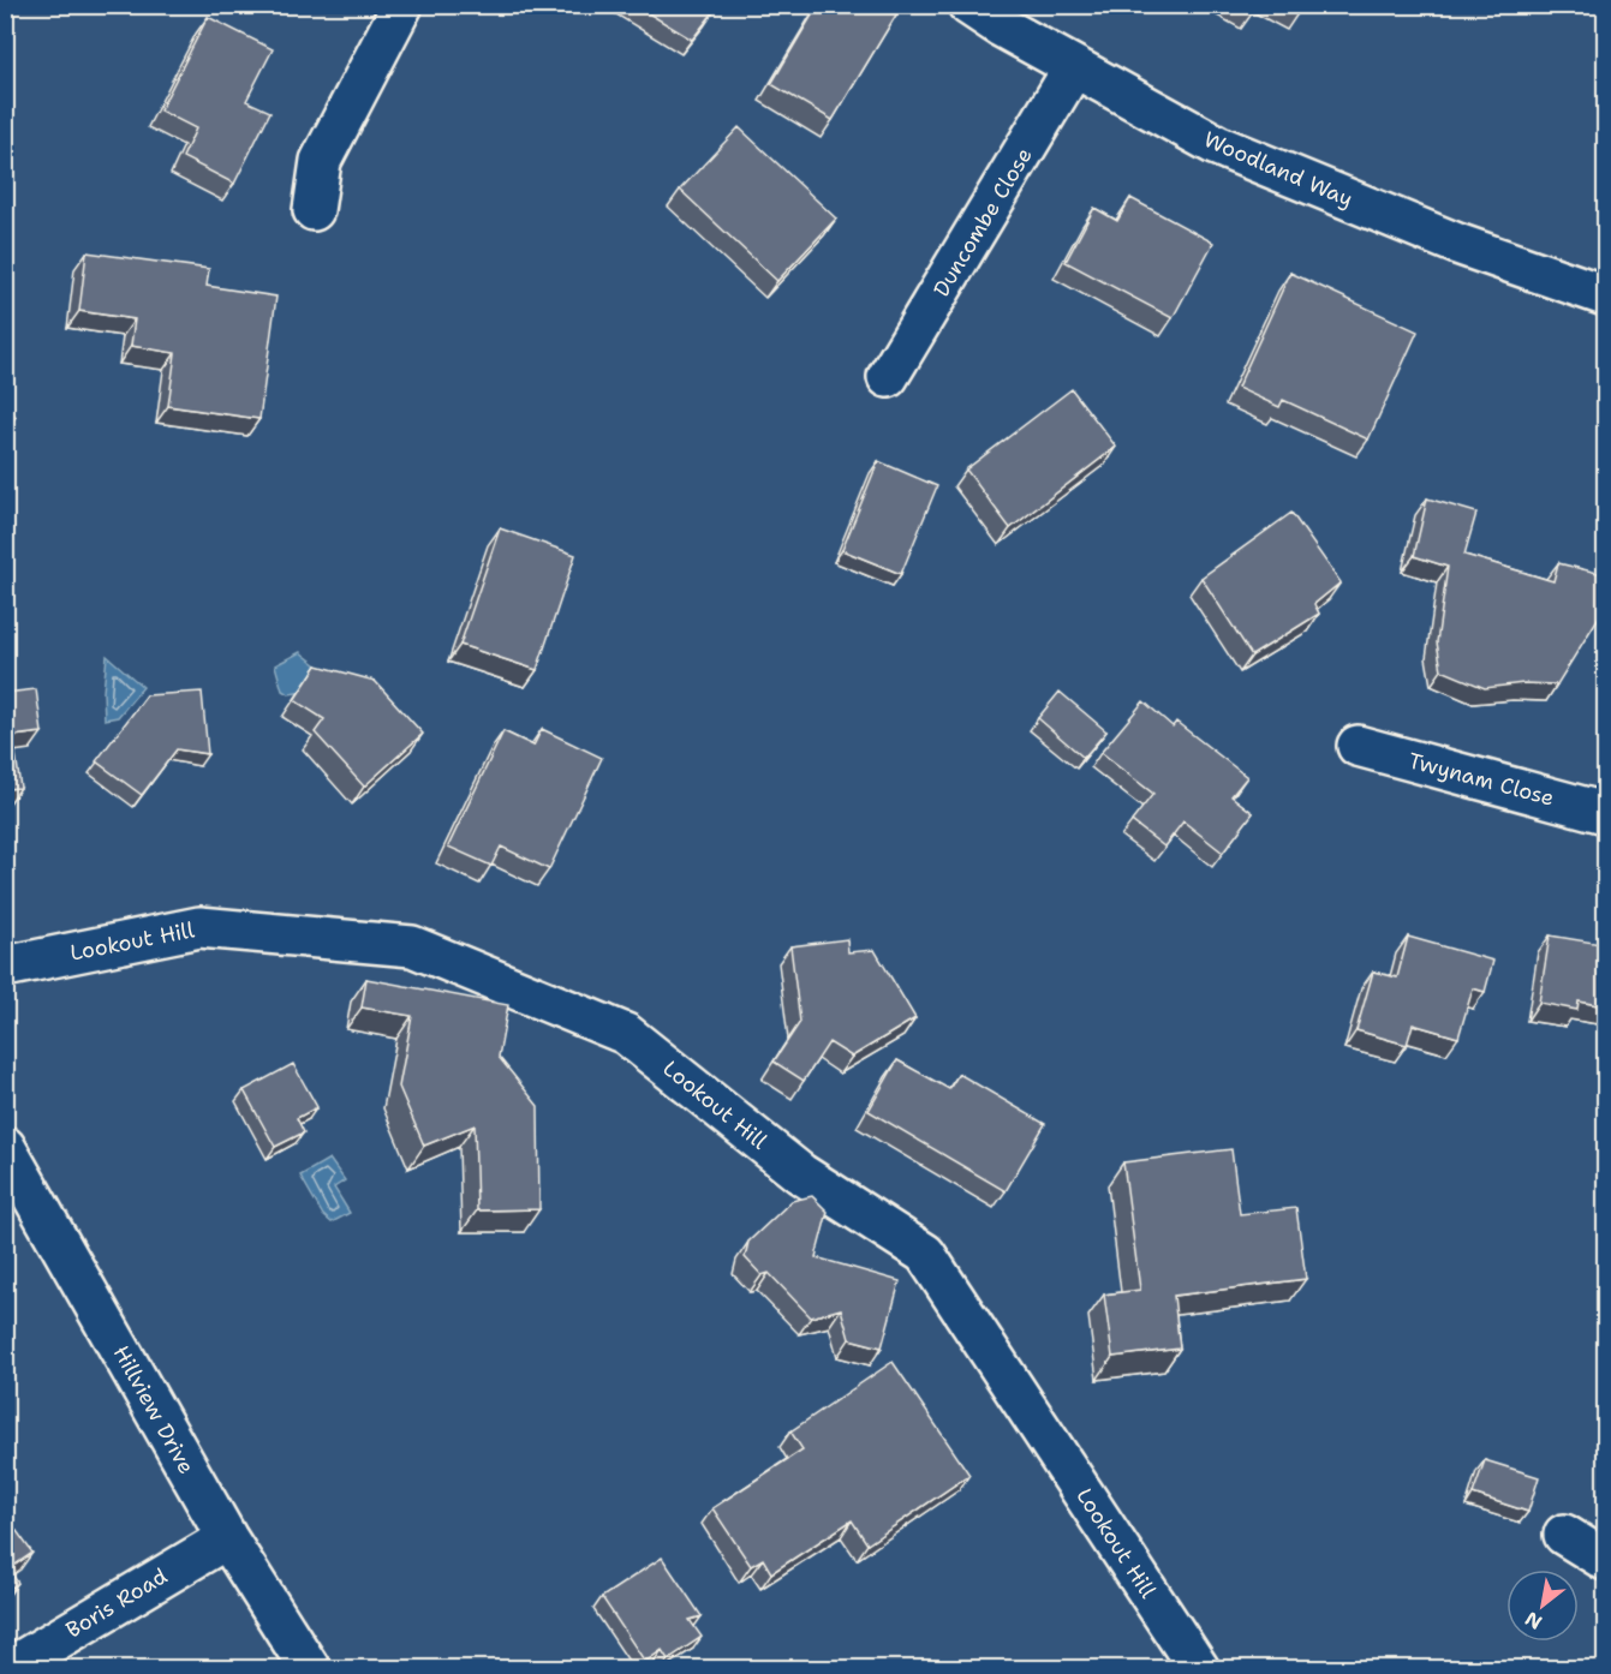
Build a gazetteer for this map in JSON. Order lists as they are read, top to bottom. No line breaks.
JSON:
{"streets":{"street":["Woodland Way","Duncombe Close","Twynam Close","Lookout Hill","Hillview Drive","Boris Road"]},"crossings":[["Woodland Way","Duncombe Close"],["Hillview Drive","Boris Road"]],"north":"bottom left"}
